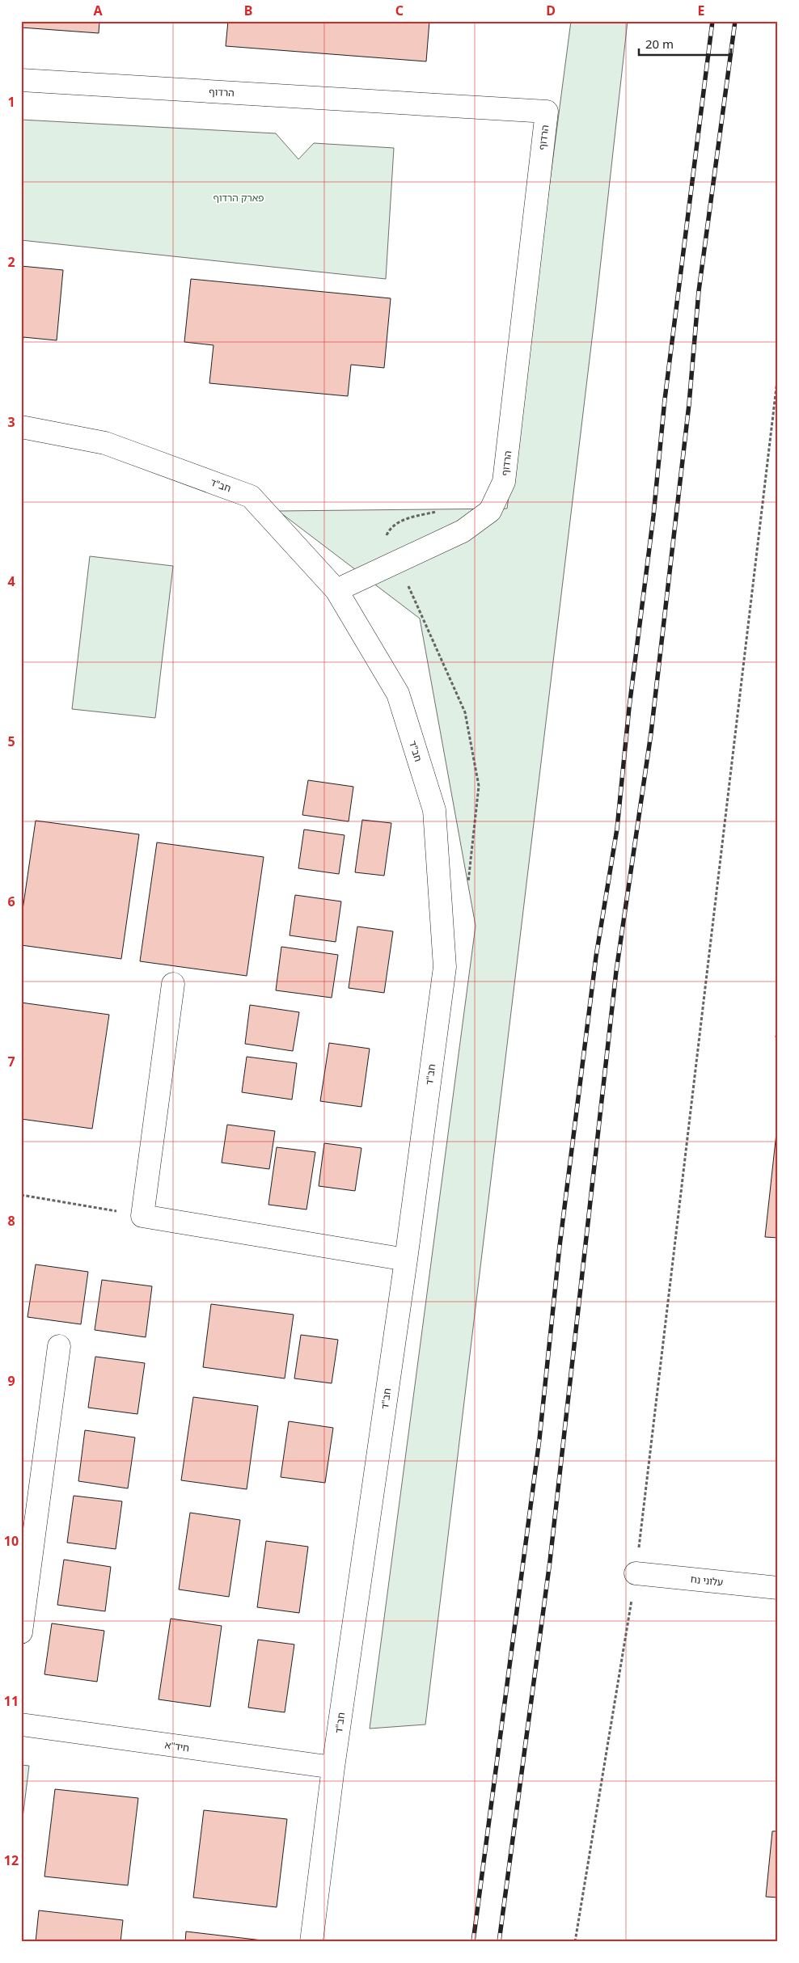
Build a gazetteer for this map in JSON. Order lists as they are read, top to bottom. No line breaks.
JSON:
{"streets":{"street":["הרדוף","חב\"ד","עלוני נח","חיד\"א"]},"crossings":[["הרדוף","חב\"ד"],["חב\"ד","חיד\"א"]],"parks":["פארק הרדוף"],"scale_bar":"20 m","grid":{"columns":["A","B","C","D","E"],"rows":["1","2","3","4","5","6","7","8","9","10","11","12"]}}
